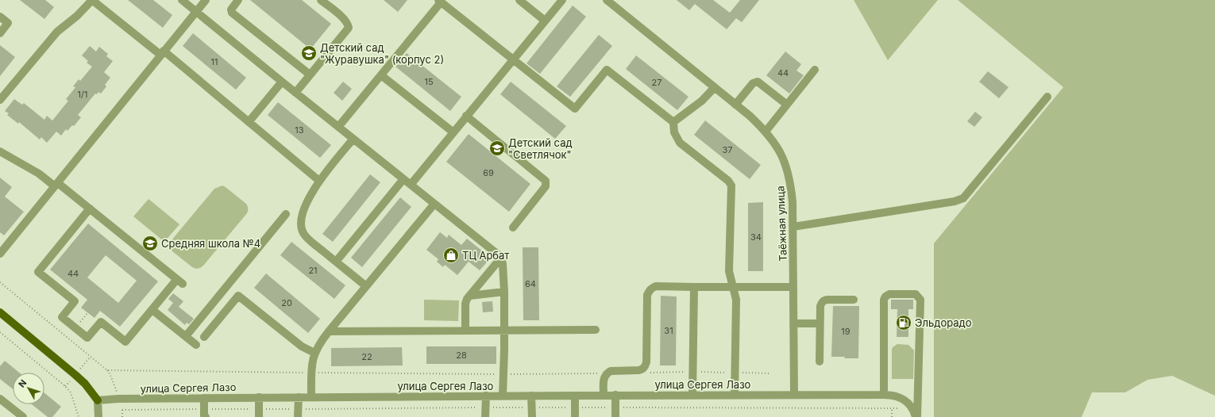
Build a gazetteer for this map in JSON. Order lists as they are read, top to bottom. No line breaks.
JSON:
{"streets":{"street":["Таёжная улица","улица Сергея Лазо"]},"crossings":[["Таёжная улица","улица Сергея Лазо"]],"places":{"school or university":["Детский сад \"Журавушка\" (корпус 2)","Детский сад \"Светлячок\"","Средняя школа №4"],"shop":["ТЦ Арбат"],"fuel station":["Эльдорадо"]},"house_numbers":["11","44","15","27","1/1","13","37","69","34","21","44","64","20","31","19","28","22"],"north":"top left"}
